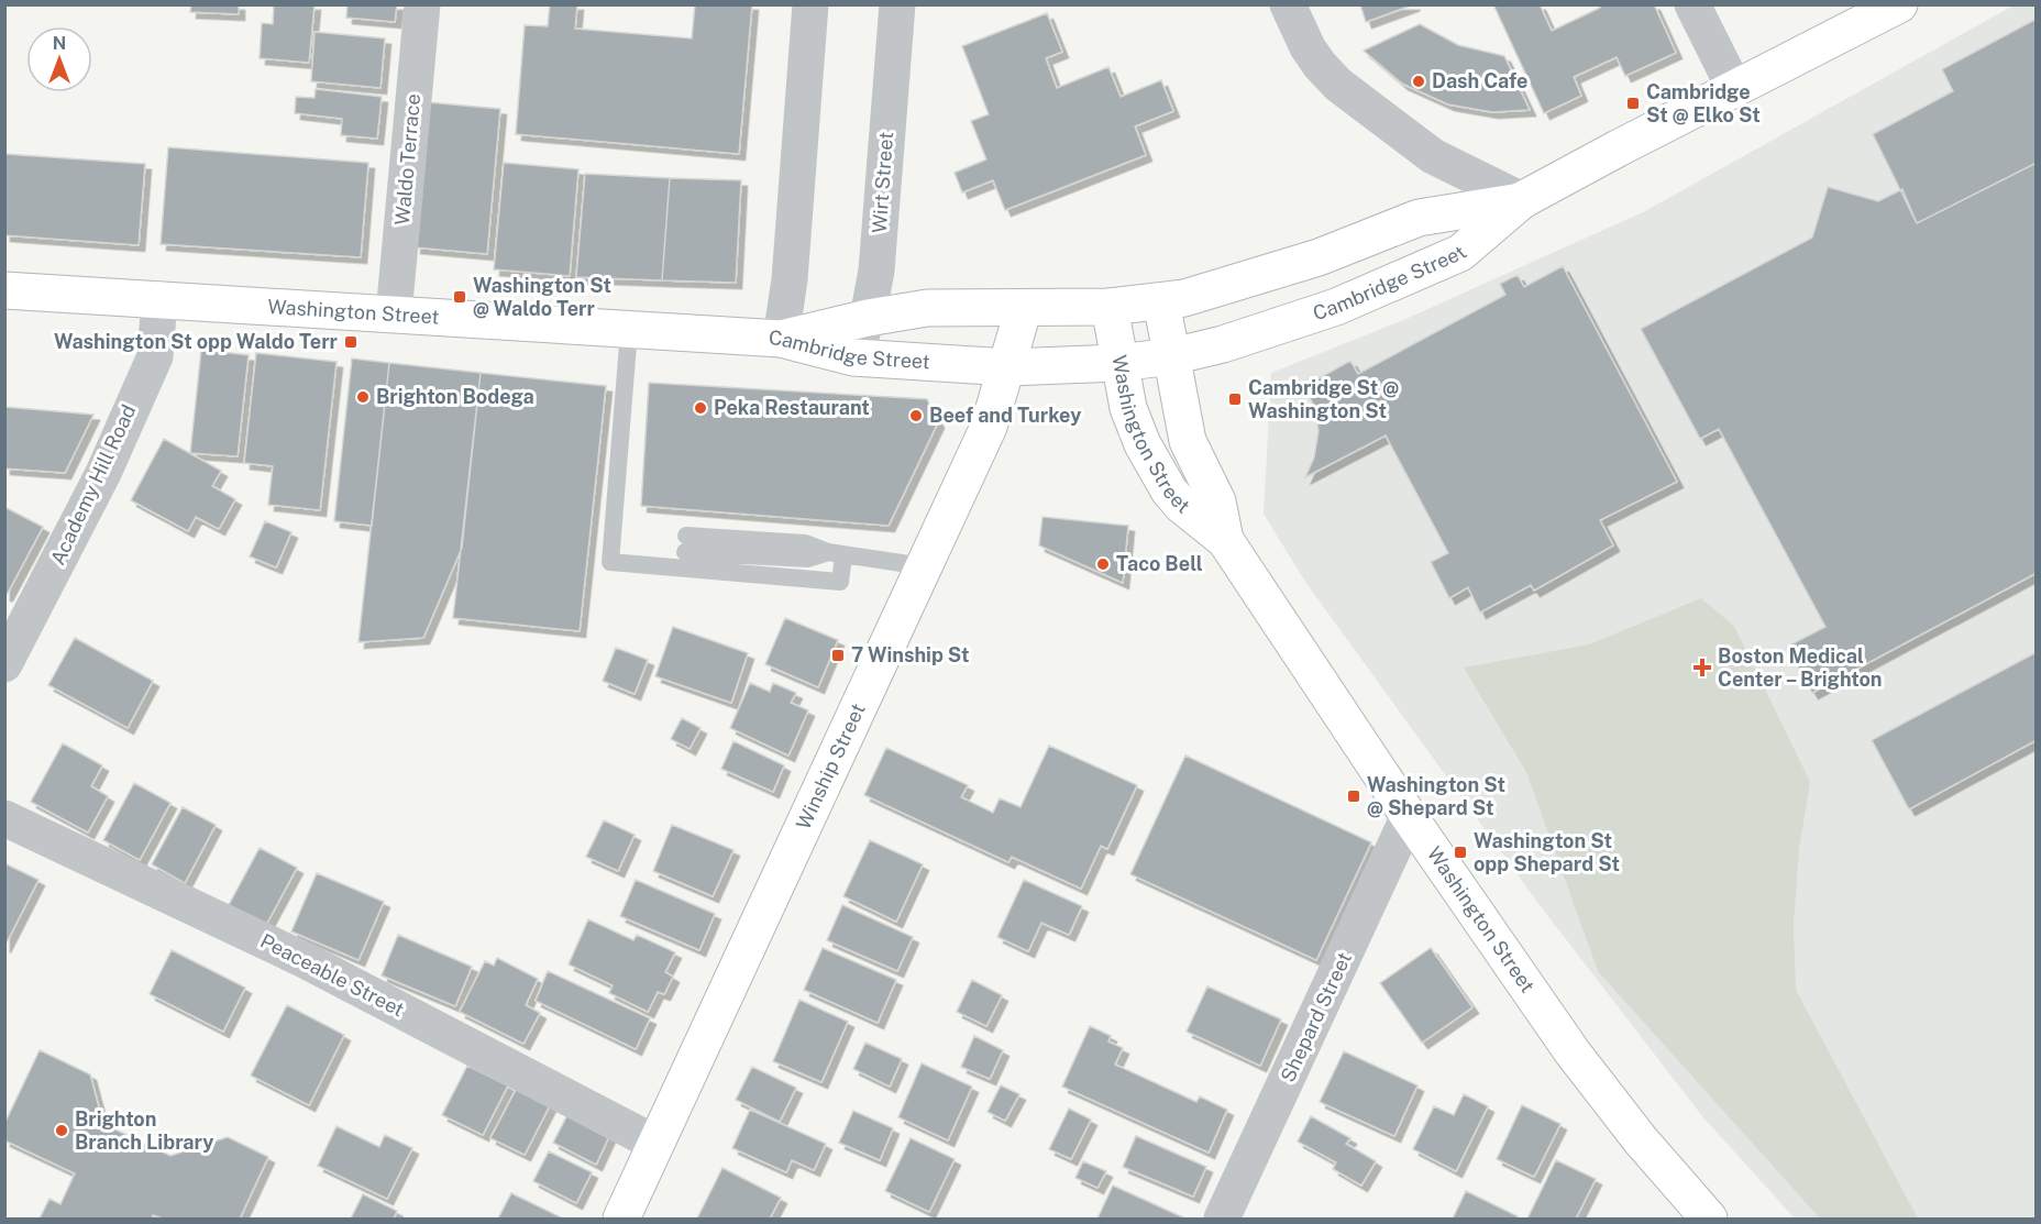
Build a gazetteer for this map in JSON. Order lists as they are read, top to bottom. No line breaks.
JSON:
{"streets":{"main road":["Cambridge Street","Washington Street","Winship Street"],"street":["Waldo Terrace","Wirt Street","Academy Hill Road","Peaceable Street","Shepard Street"]},"crossings":[["Waldo Terrace","Washington Street"],["Wirt Street","Cambridge Street"],["Cambridge Street","Washington Street"],["Cambridge Street","Winship Street"],["Washington Street","Academy Hill Road"],["Washington Street","Shepard Street"],["Winship Street","Peaceable Street"]],"places":{"other":["Dash Cafe","Brighton Bodega","Peka Restaurant","Beef and Turkey","Taco Bell","Brighton Branch Library"],"transit":["Cambridge St @ Elko St","Washington St @ Waldo Terr","Washington St opp Waldo Terr","Cambridge St @ Washington St","7 Winship St","Washington St @ Shepard St","Washington St opp Shepard St"],"health":["Boston Medical Center – Brighton"]},"north":"top"}
